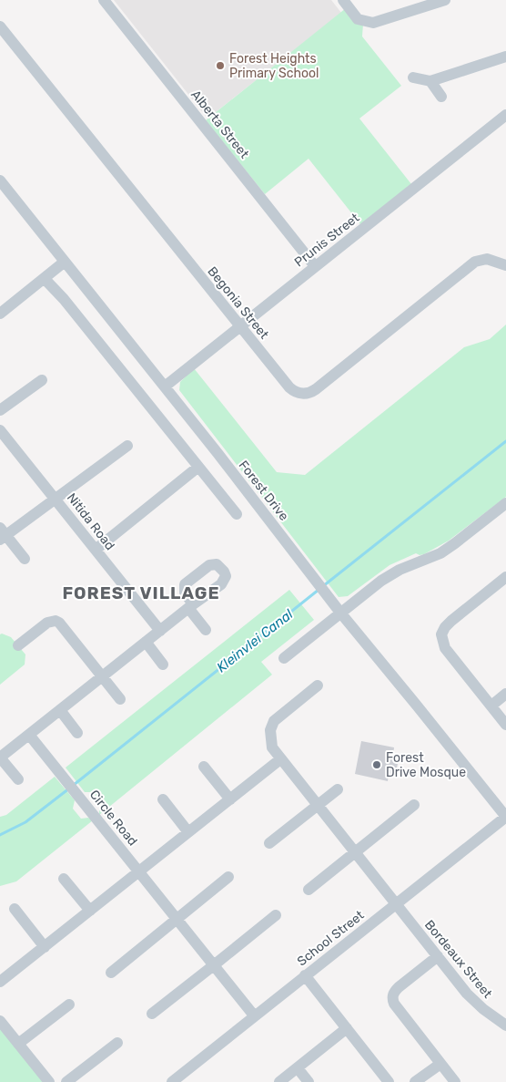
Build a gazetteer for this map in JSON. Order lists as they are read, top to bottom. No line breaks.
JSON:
{"streets":{"street":["Alberta Street","Prunis Street","Begonia Street","Forest Drive","Nitida Road","Circle Road","School Street","Bordeaux Street"]},"crossings":[["Alberta Street","Prunis Street"],["Prunis Street","Begonia Street"],["Prunis Street","Forest Drive"],["Forest Drive","School Street"],["Circle Road","School Street"],["School Street","Bordeaux Street"]],"districts":["FOREST VILLAGE"],"water":["Kleinvlei Canal"],"places":["Forest Heights Primary School","Forest Drive Mosque"]}
